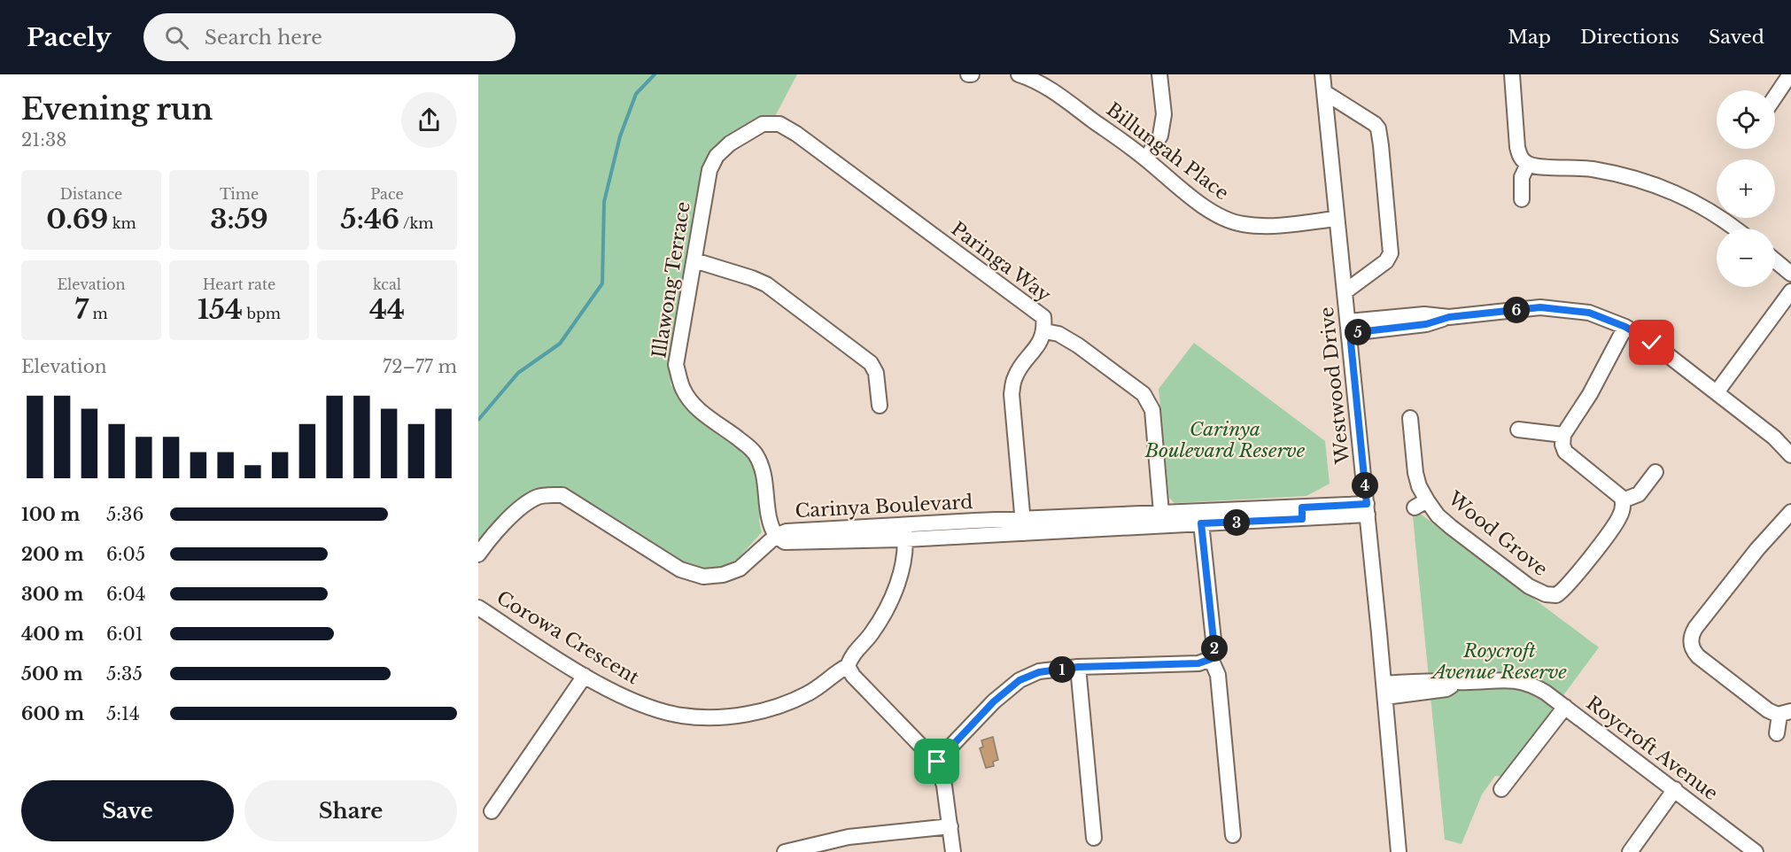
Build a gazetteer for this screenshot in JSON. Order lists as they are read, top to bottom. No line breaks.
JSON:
{"streets":{"street":["Billungah Place","Paringa Way","Illawong Terrace","Westwood Drive","Carinya Boulevard","Wood Grove","Corowa Crescent","Roycroft Avenue"]},"crossings":[["Billungah Place","Westwood Drive"],["Paringa Way","Illawong Terrace"],["Paringa Way","Carinya Boulevard"],["Illawong Terrace","Carinya Boulevard"],["Westwood Drive","Carinya Boulevard"],["Westwood Drive","Roycroft Avenue"],["Carinya Boulevard","Corowa Crescent"]],"parks":["Carinya Boulevard Reserve","Roycroft Avenue Reserve"],"page":{"header":"Pacely","search":"Search here","nav":["Map","Directions","Saved"],"heading":["Evening run","21:38"],"map_buttons":["+","−"],"stats":[["Distance","0.69 km"],["Time","3:59"],["Pace","5:46 /km"],["Elevation","7 m"],["Heart rate","154 bpm"],["kcal","44"]],"pins":["6","5","4","3","2","1"],"chart":["Elevation","72–77 m"],"list":[{"name":"100 m","note":"5:36"},{"name":"200 m","note":"6:05"},{"name":"300 m","note":"6:04"},{"name":"400 m","note":"6:01"},{"name":"500 m","note":"5:35"},{"name":"600 m","note":"5:14"}],"buttons":["Save","Share"]}}
